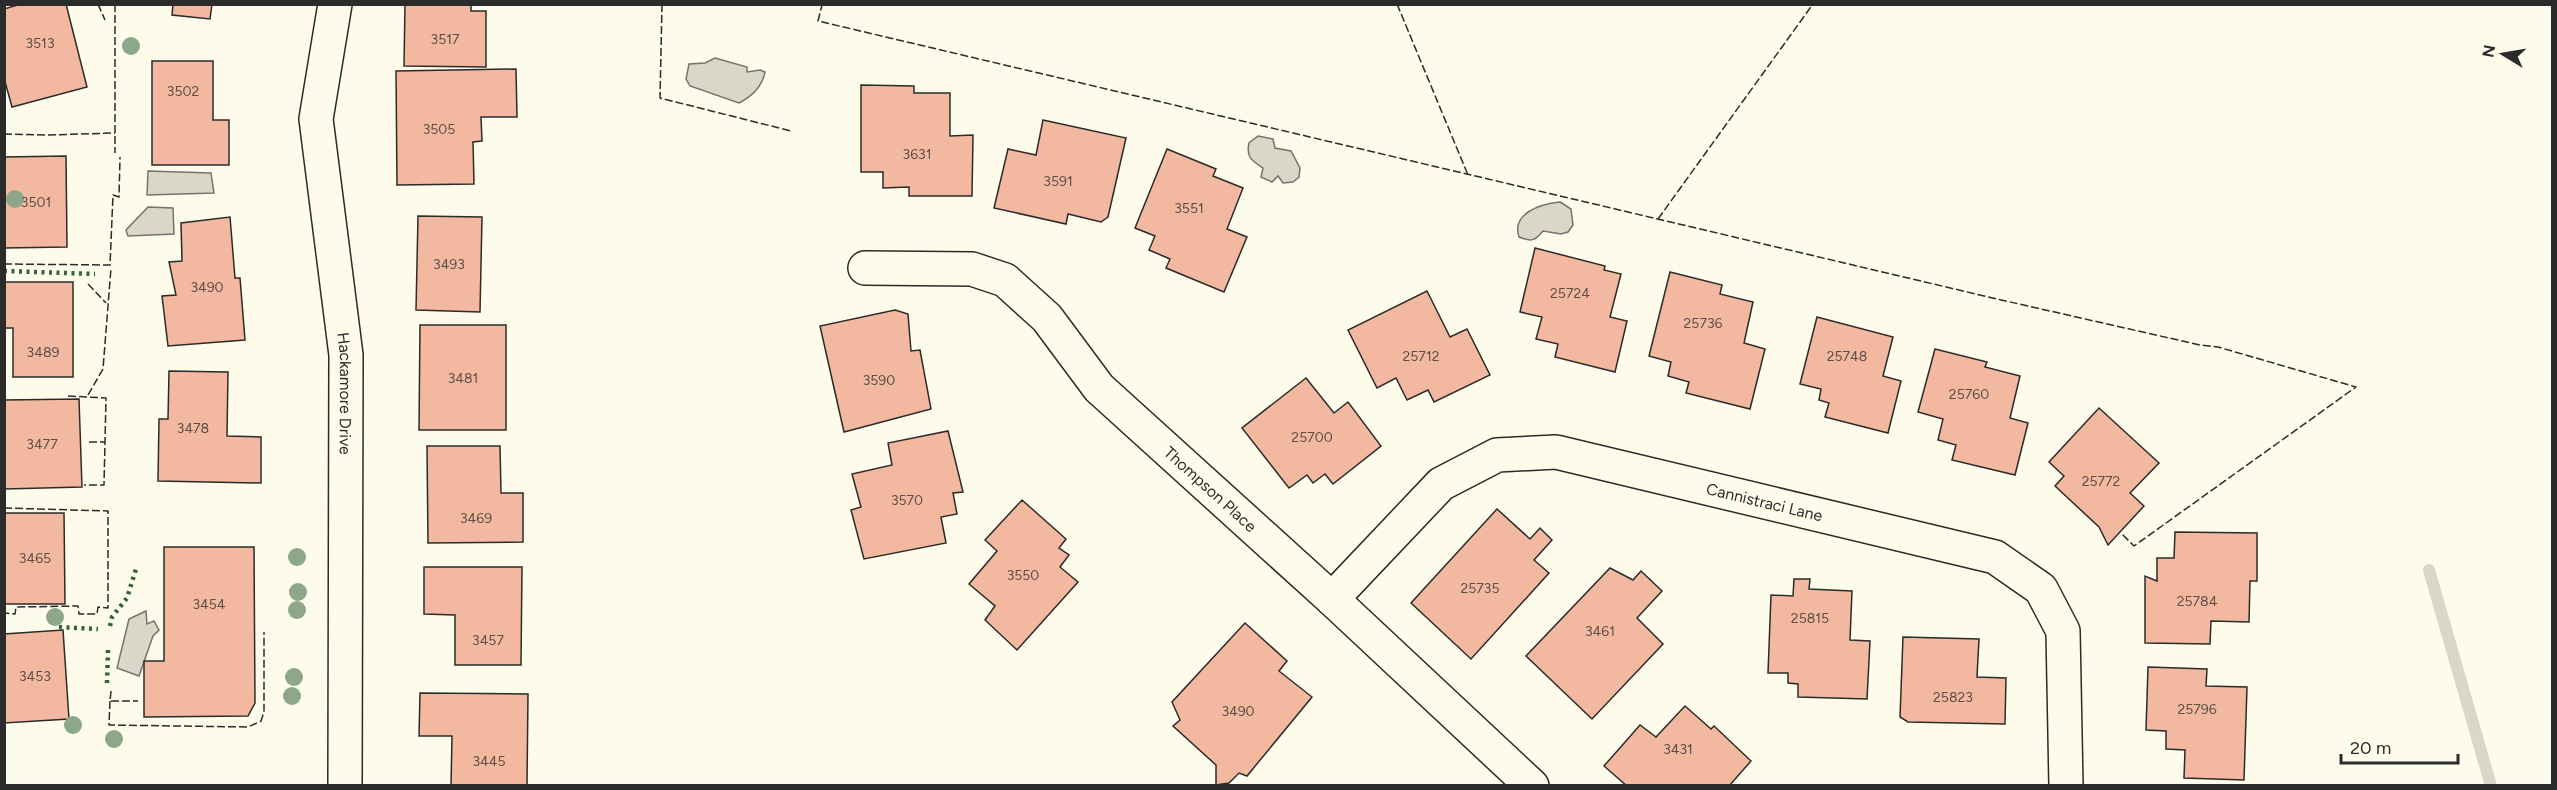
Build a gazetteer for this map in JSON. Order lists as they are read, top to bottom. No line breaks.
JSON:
{"streets":{"street":["Hackamore Drive","Thompson Place","Cannistraci Lane"]},"crossings":[["Thompson Place","Cannistraci Lane"]],"house_numbers":["3517","3513","3502","3505","3631","3591","3501","3551","3493","3490","25724","25736","3489","25712","25748","3481","3590","25760","3478","25700","3477","25772","3570","3469","3465","3550","25735","25784","3454","25815","3461","3457","3453","25823","25796","3490","3431","3445"],"scale_bar":"20 m","north":"left"}
